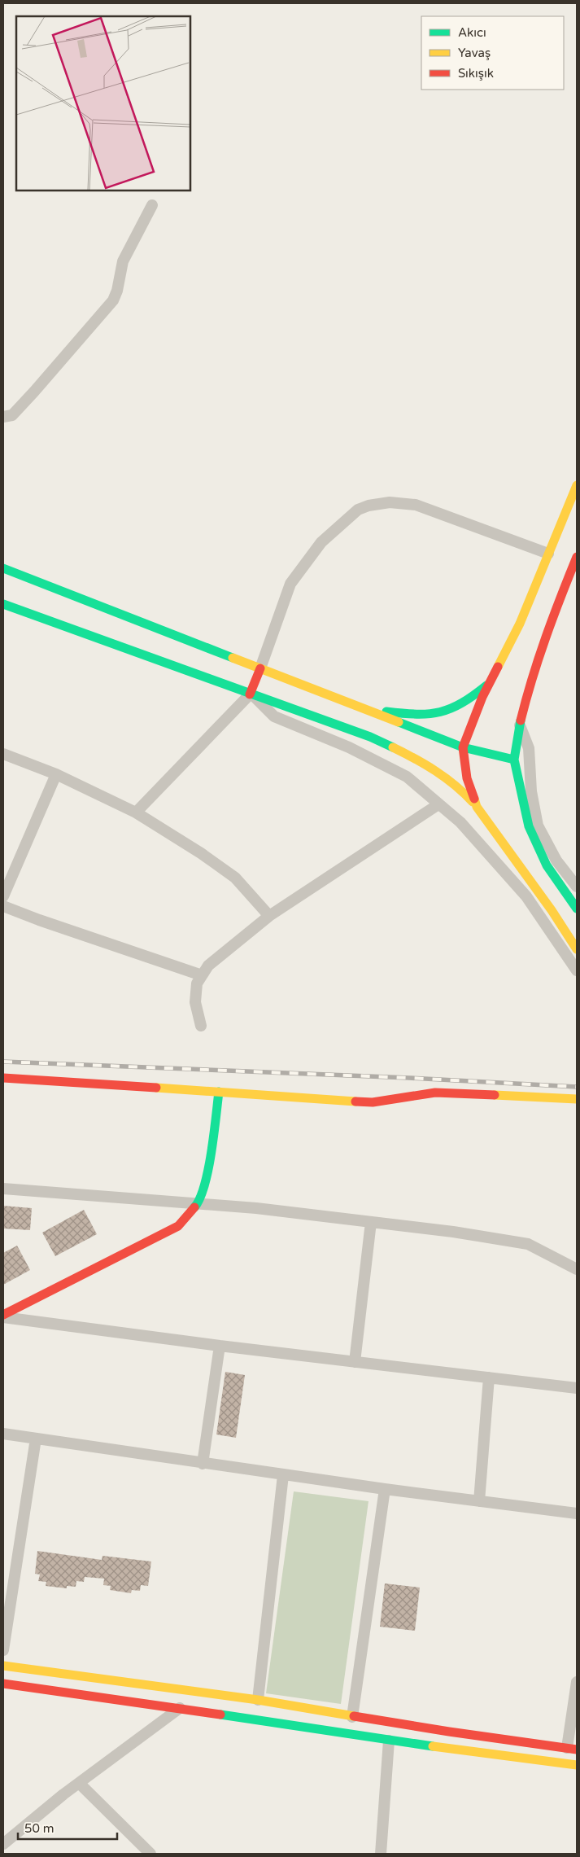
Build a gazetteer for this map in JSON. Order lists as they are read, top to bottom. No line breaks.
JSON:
{"legend":["Akıcı","Yavaş","Sıkışık"],"scale_bar":"50 m"}
